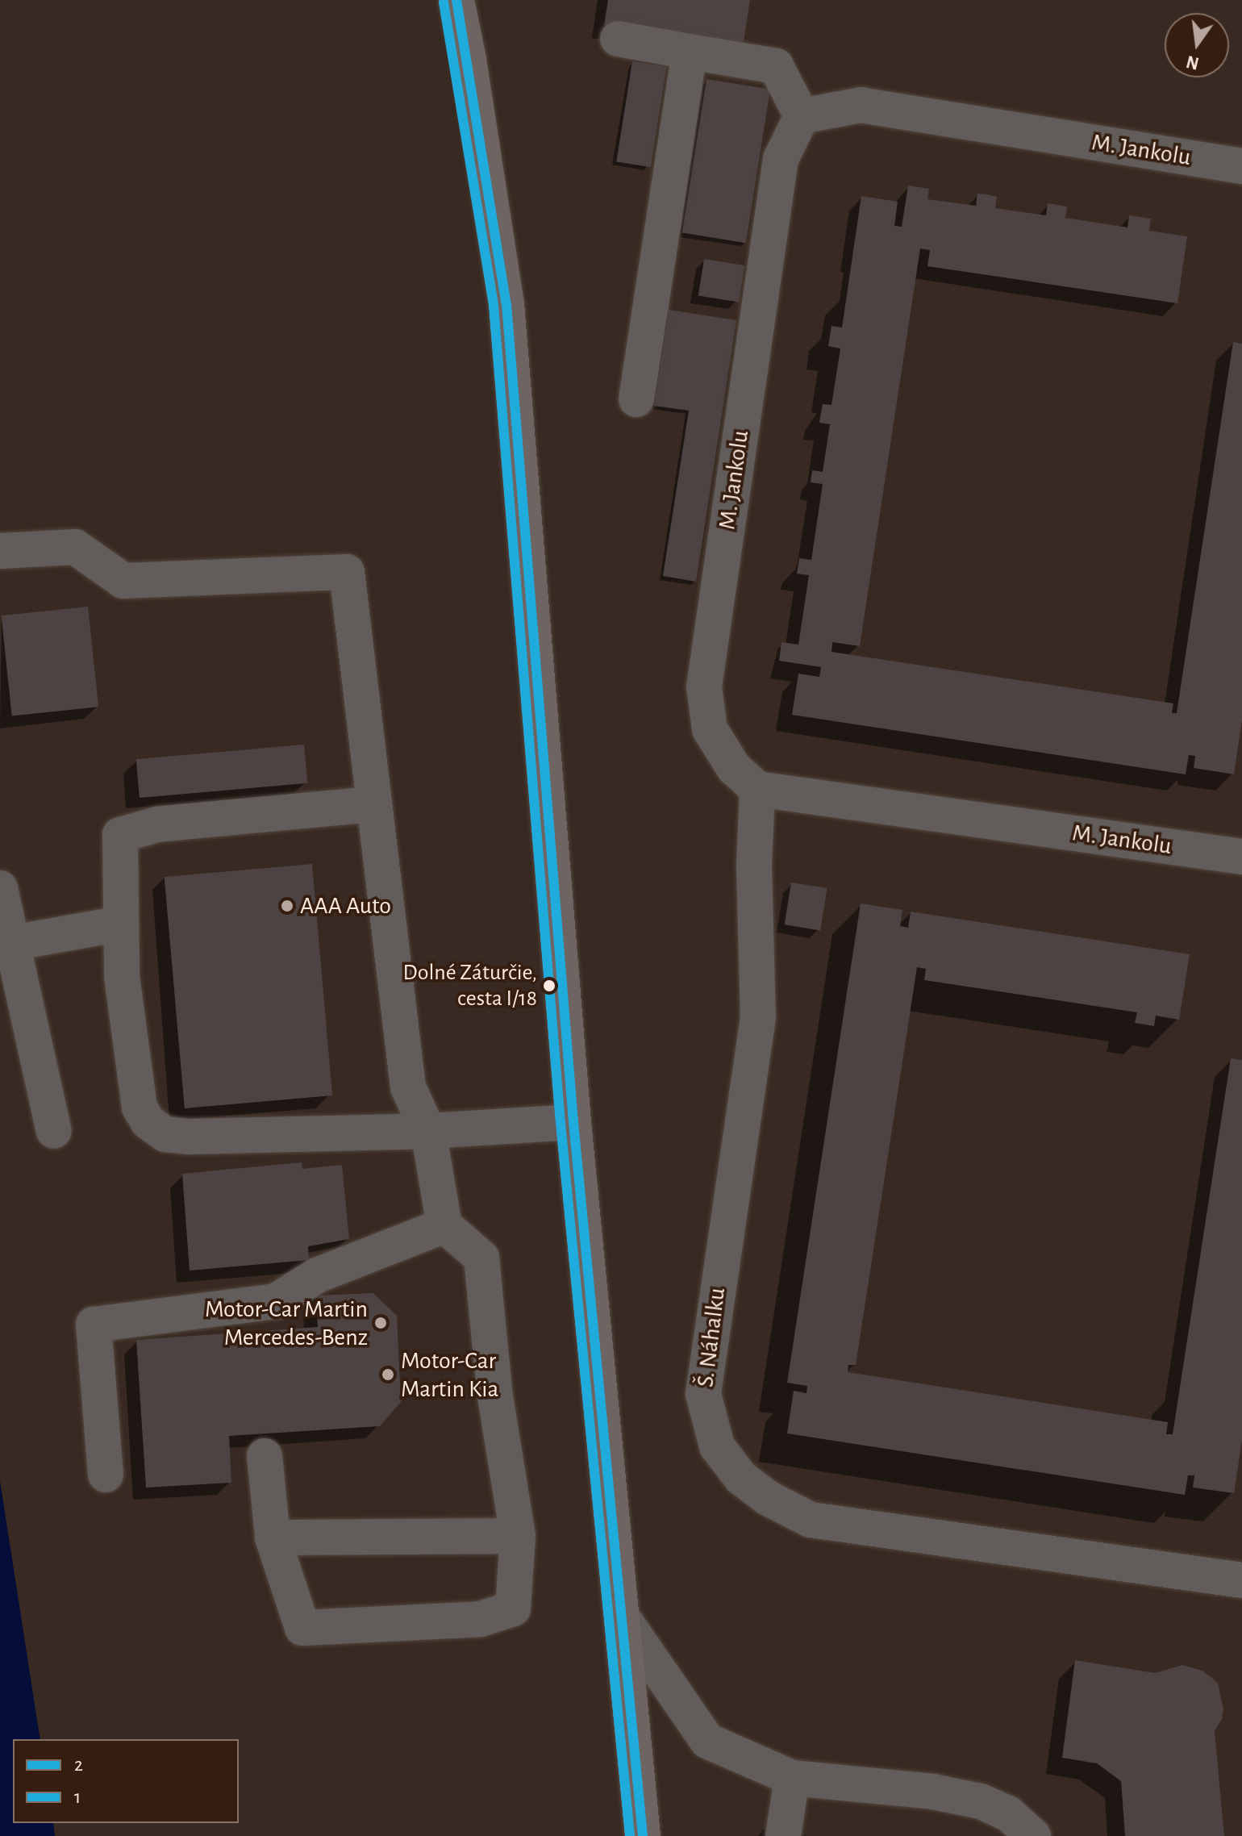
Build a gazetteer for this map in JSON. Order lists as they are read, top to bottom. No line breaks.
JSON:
{"streets":{"street":["M. Jankolu","Š. Náhalku"]},"crossings":[["M. Jankolu","Š. Náhalku"]],"places":["AAA Auto","Dolné Záturčie, cesta I/18","Motor-Car Martin Mercedes-Benz","Motor-Car Martin Kia"],"lines":["transit line 2","transit line 1"],"legend":["2","1"],"north":"bottom"}
